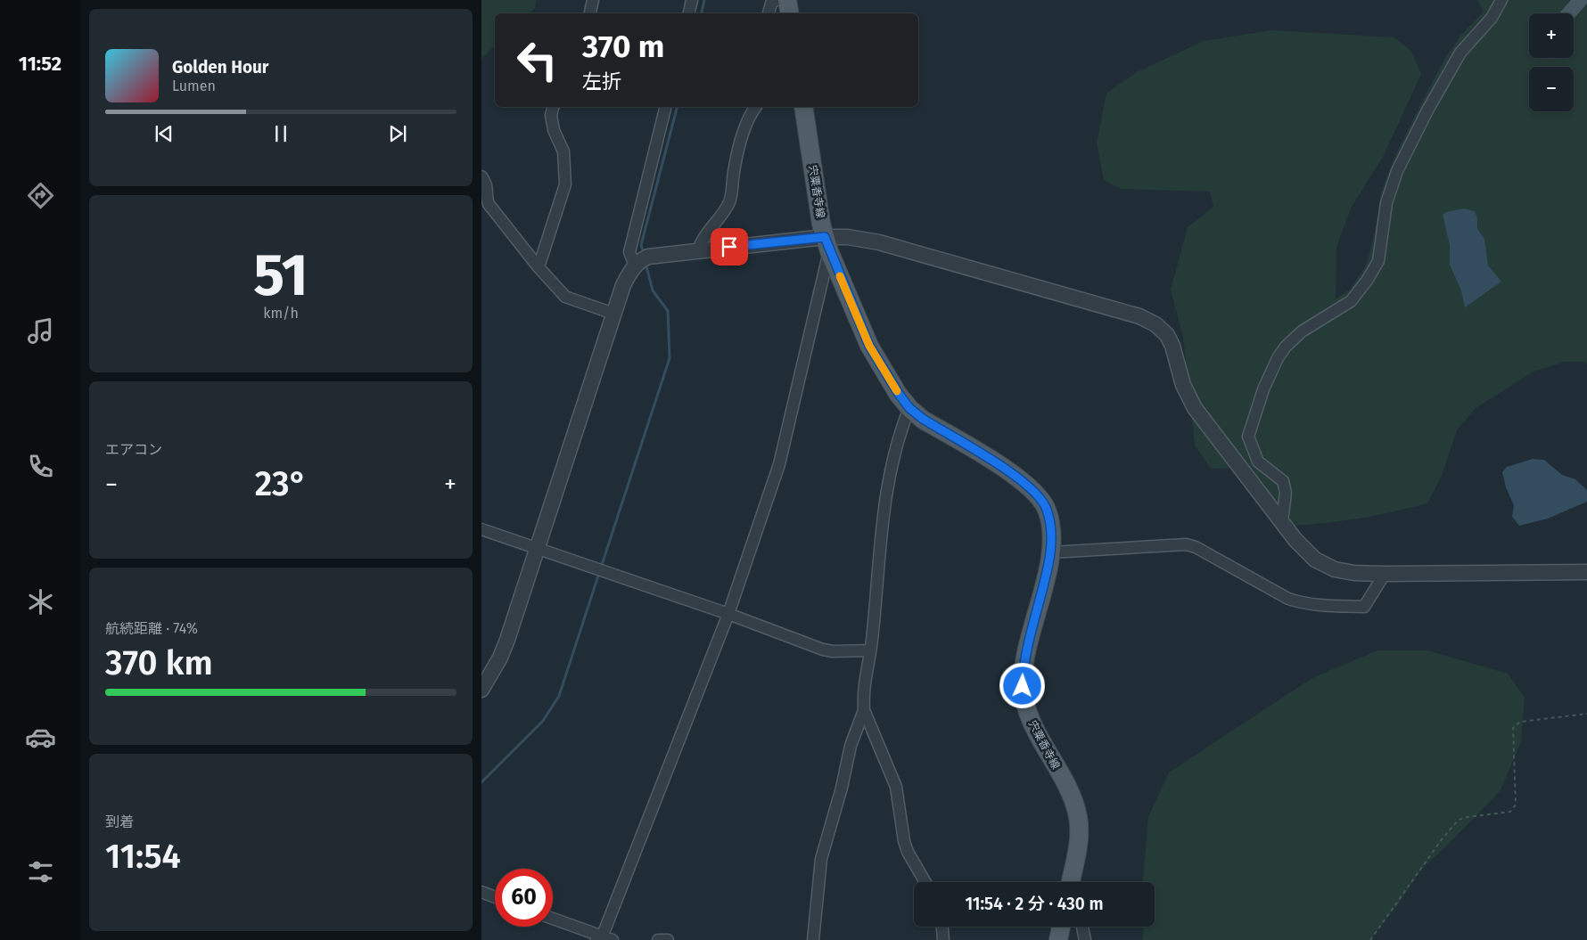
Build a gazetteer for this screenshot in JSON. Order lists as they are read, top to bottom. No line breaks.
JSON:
{"streets":{"main road":["宍粟香寺線"]},"page":{"tabs":"11:52","map_buttons":["+","−"],"turn":["370 m","左折"],"song":["Golden Hour","Lumen"],"tile":[["51","km/h"],"エアコン",["航続距離 · 74%","370 km"],["到着","11:54"]],"heat":["−","23°","+"],"limit":"60","trip":"11:54 · 2 分 · 430 m"}}
